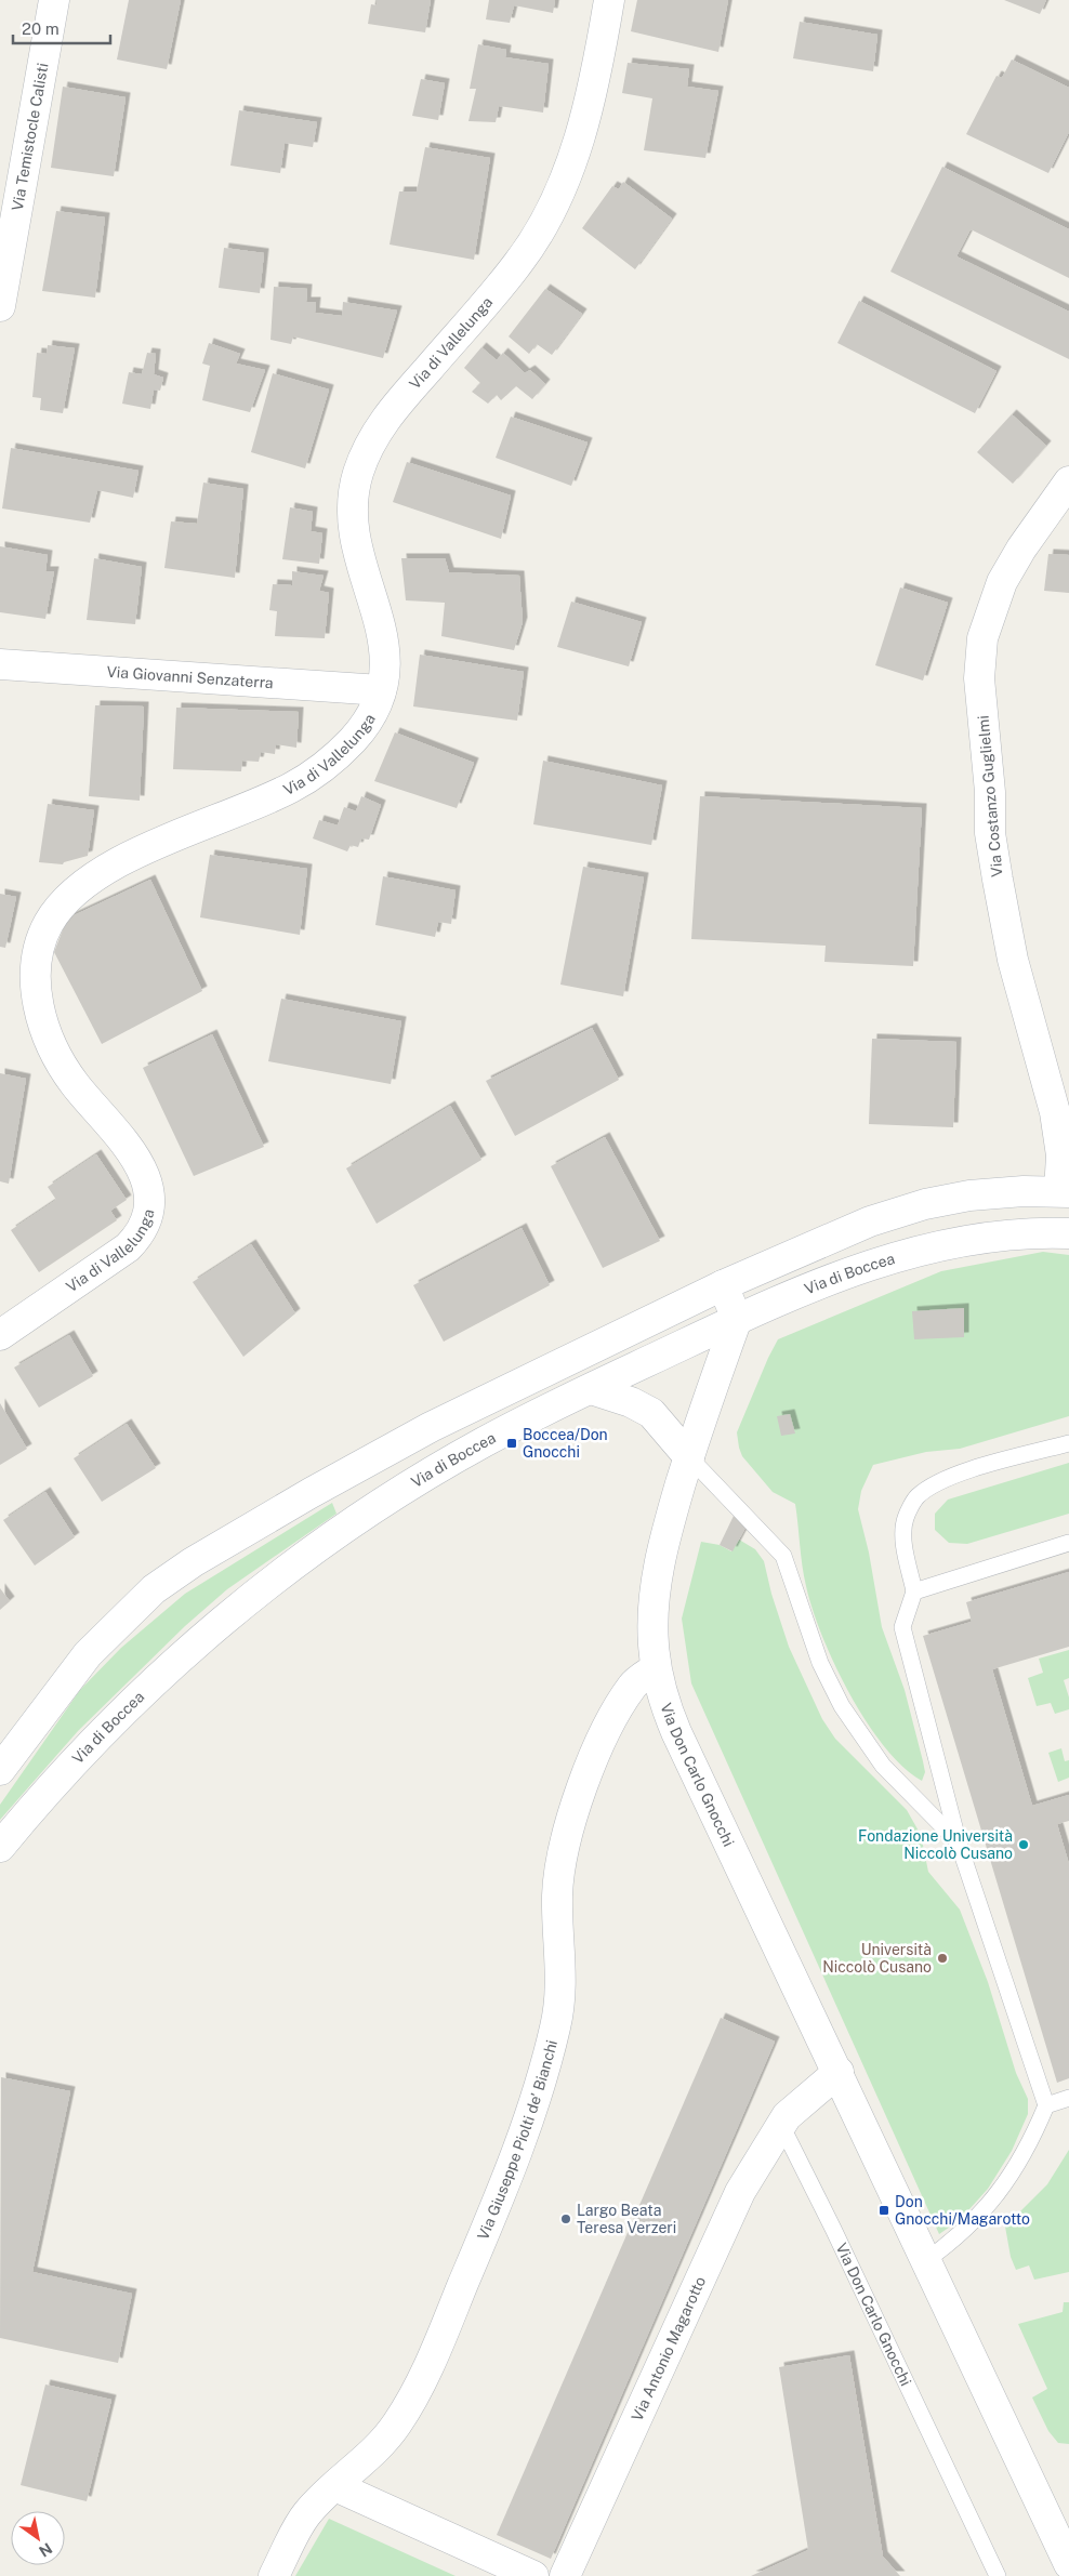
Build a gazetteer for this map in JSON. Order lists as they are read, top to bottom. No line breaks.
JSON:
{"streets":{"street":["Via Temistocle Calisti","Via di Vallelunga","Via Giovanni Senzaterra","Via Costanzo Guglielmi","Via di Boccea","Via Don Carlo Gnocchi","Via Giuseppe Piolti de' Bianchi","Via Antonio Magarotto"]},"crossings":[["Via di Vallelunga","Via Giovanni Senzaterra"],["Via di Boccea","Via Don Carlo Gnocchi"],["Via Don Carlo Gnocchi","Via Giuseppe Piolti de' Bianchi"],["Via Don Carlo Gnocchi","Via Antonio Magarotto"]],"places":{"transit":["Boccea/Don Gnocchi","Don Gnocchi/Magarotto"],"other":["Fondazione Università Niccolò Cusano","Università Niccolò Cusano","Largo Beata Teresa Verzeri"]},"scale_bar":"20 m","north":"bottom right"}
